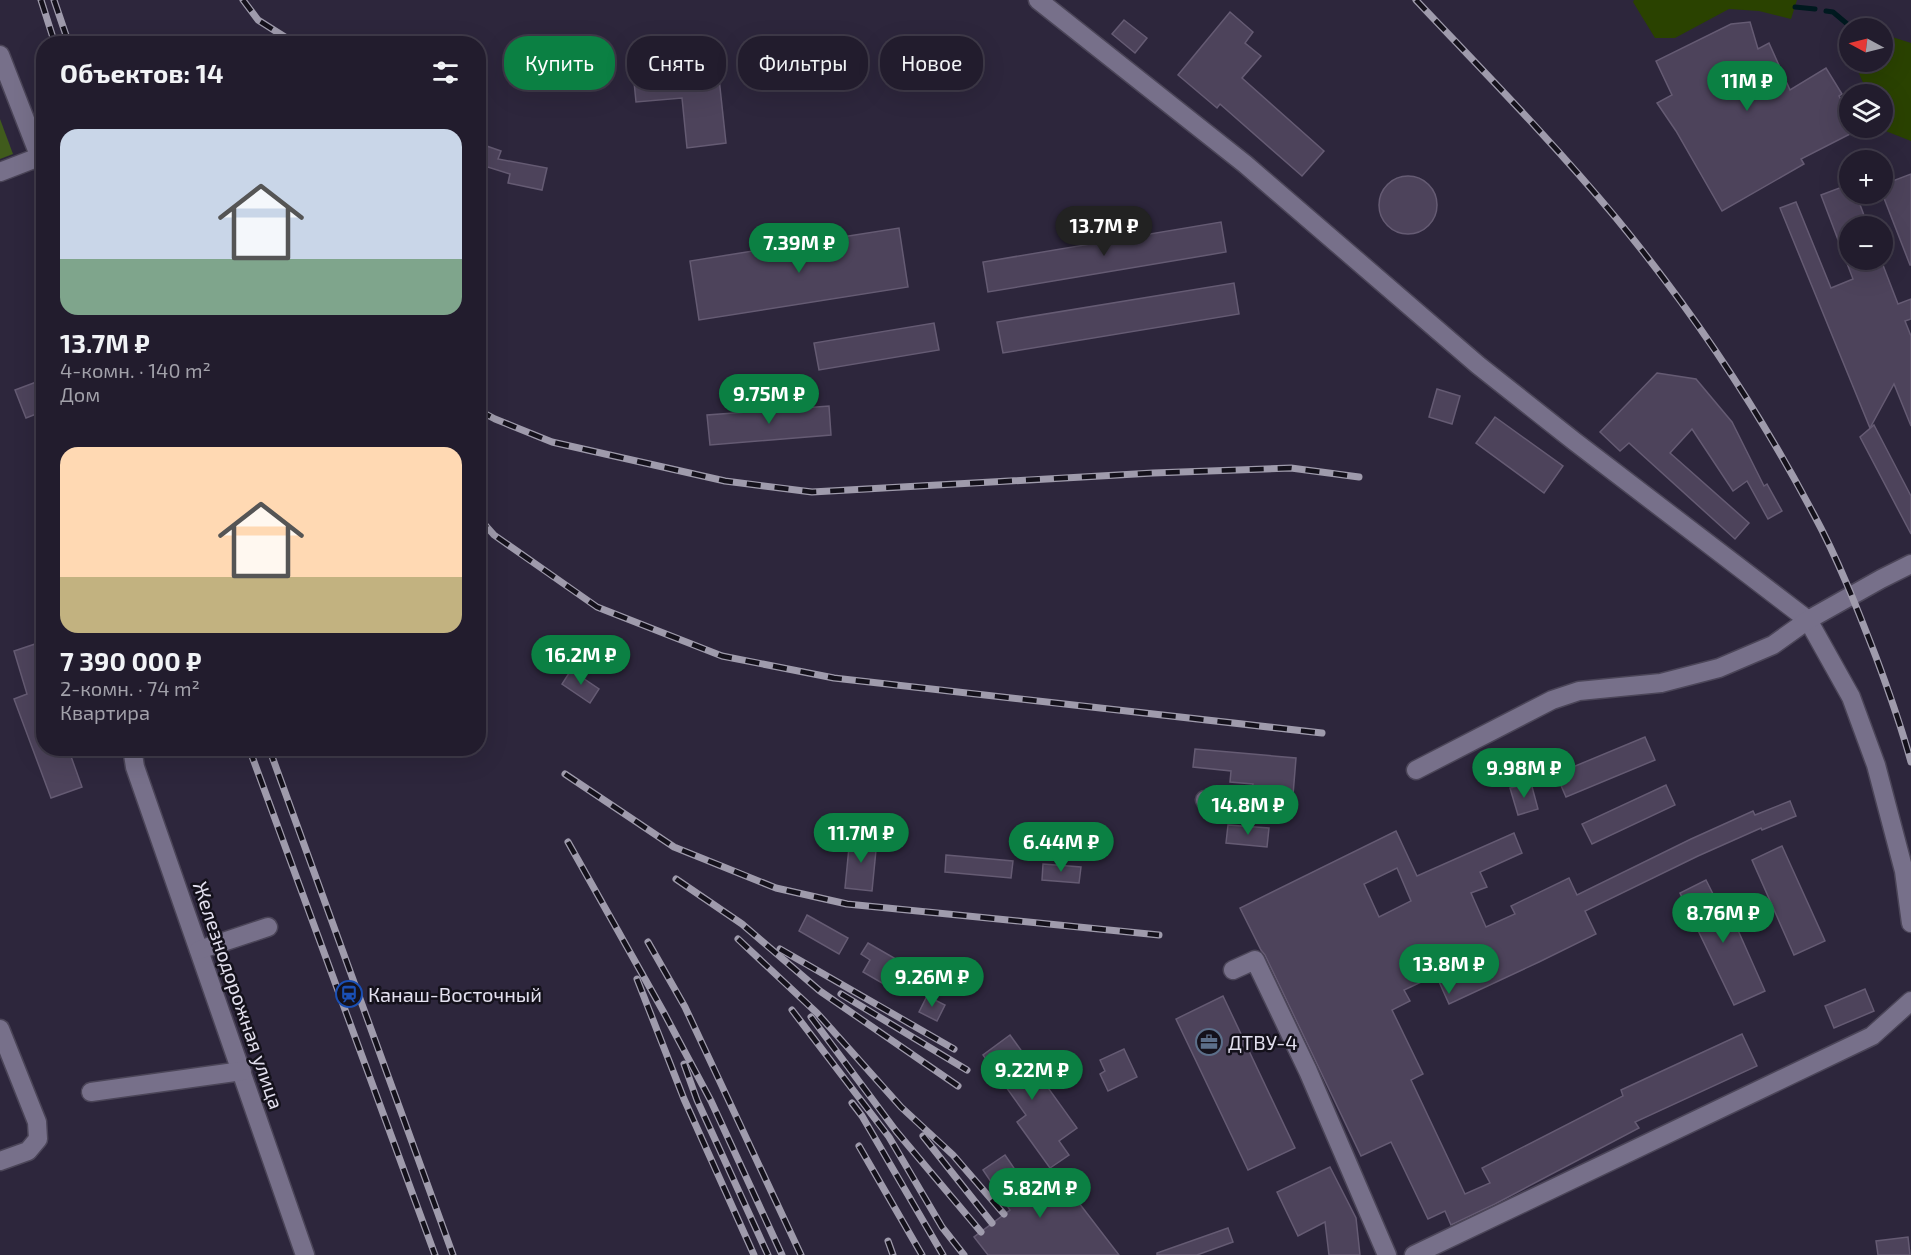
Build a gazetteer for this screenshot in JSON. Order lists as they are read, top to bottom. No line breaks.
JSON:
{"streets":{"street":["Железнодорожная улица"]},"places":{"station":["Канаш-Восточный"],"office":["ДТВУ-4"]},"north":"left","page":{"map_buttons":["+","−"],"chip":["Купить","Снять","Фильтры","Новое"],"heading":"Объектов: 14","price":["11M ₽","13.7M ₽","7.39M ₽","9.75M ₽","16.2M ₽","9.98M ₽","14.8M ₽","11.7M ₽","6.44M ₽","8.76M ₽","13.8M ₽","9.26M ₽","9.22M ₽","5.82M ₽"],"list":[{"name":"13.7M ₽","note":"4-комн. · 140 m² · Дом"},{"name":"7 390 000 ₽","note":"2-комн. · 74 m² · Квартира"}]}}
